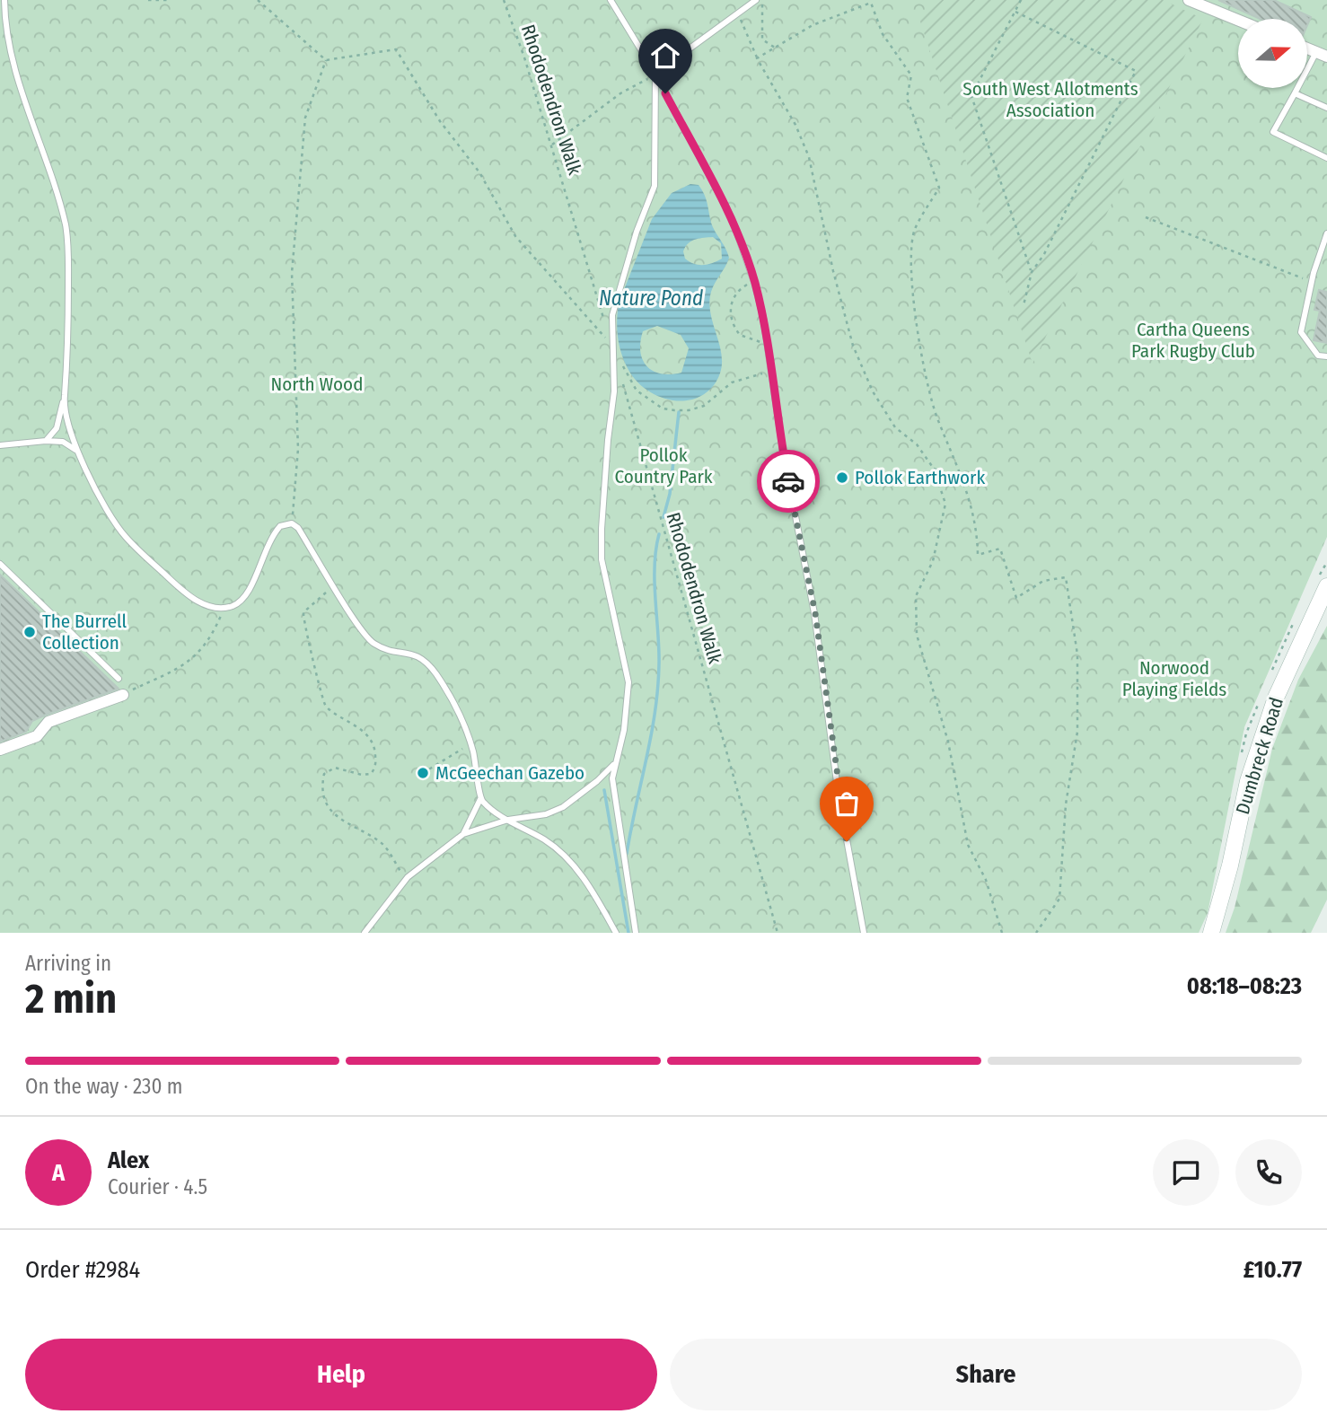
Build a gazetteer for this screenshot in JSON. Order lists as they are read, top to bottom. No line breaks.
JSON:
{"streets":{"main road":["Dumbreck Road"],"path":["Rhododendron Walk"]},"water":["Nature Pond"],"parks":["South West Allotments Association","Cartha Queens Park Rugby Club","North Wood","Pollok Country Park","Norwood Playing Fields"],"places":["Pollok Earthwork","The Burrell Collection","McGeechan Gazebo"],"north":"right","page":{"heading":["2 min","Arriving in","08:18–08:23"],"panel":["Alex","Courier · 4.5","Order #2984","£10.77"],"bar":"On the way · 230 m","round":"A","buttons":["Help","Share"]}}
